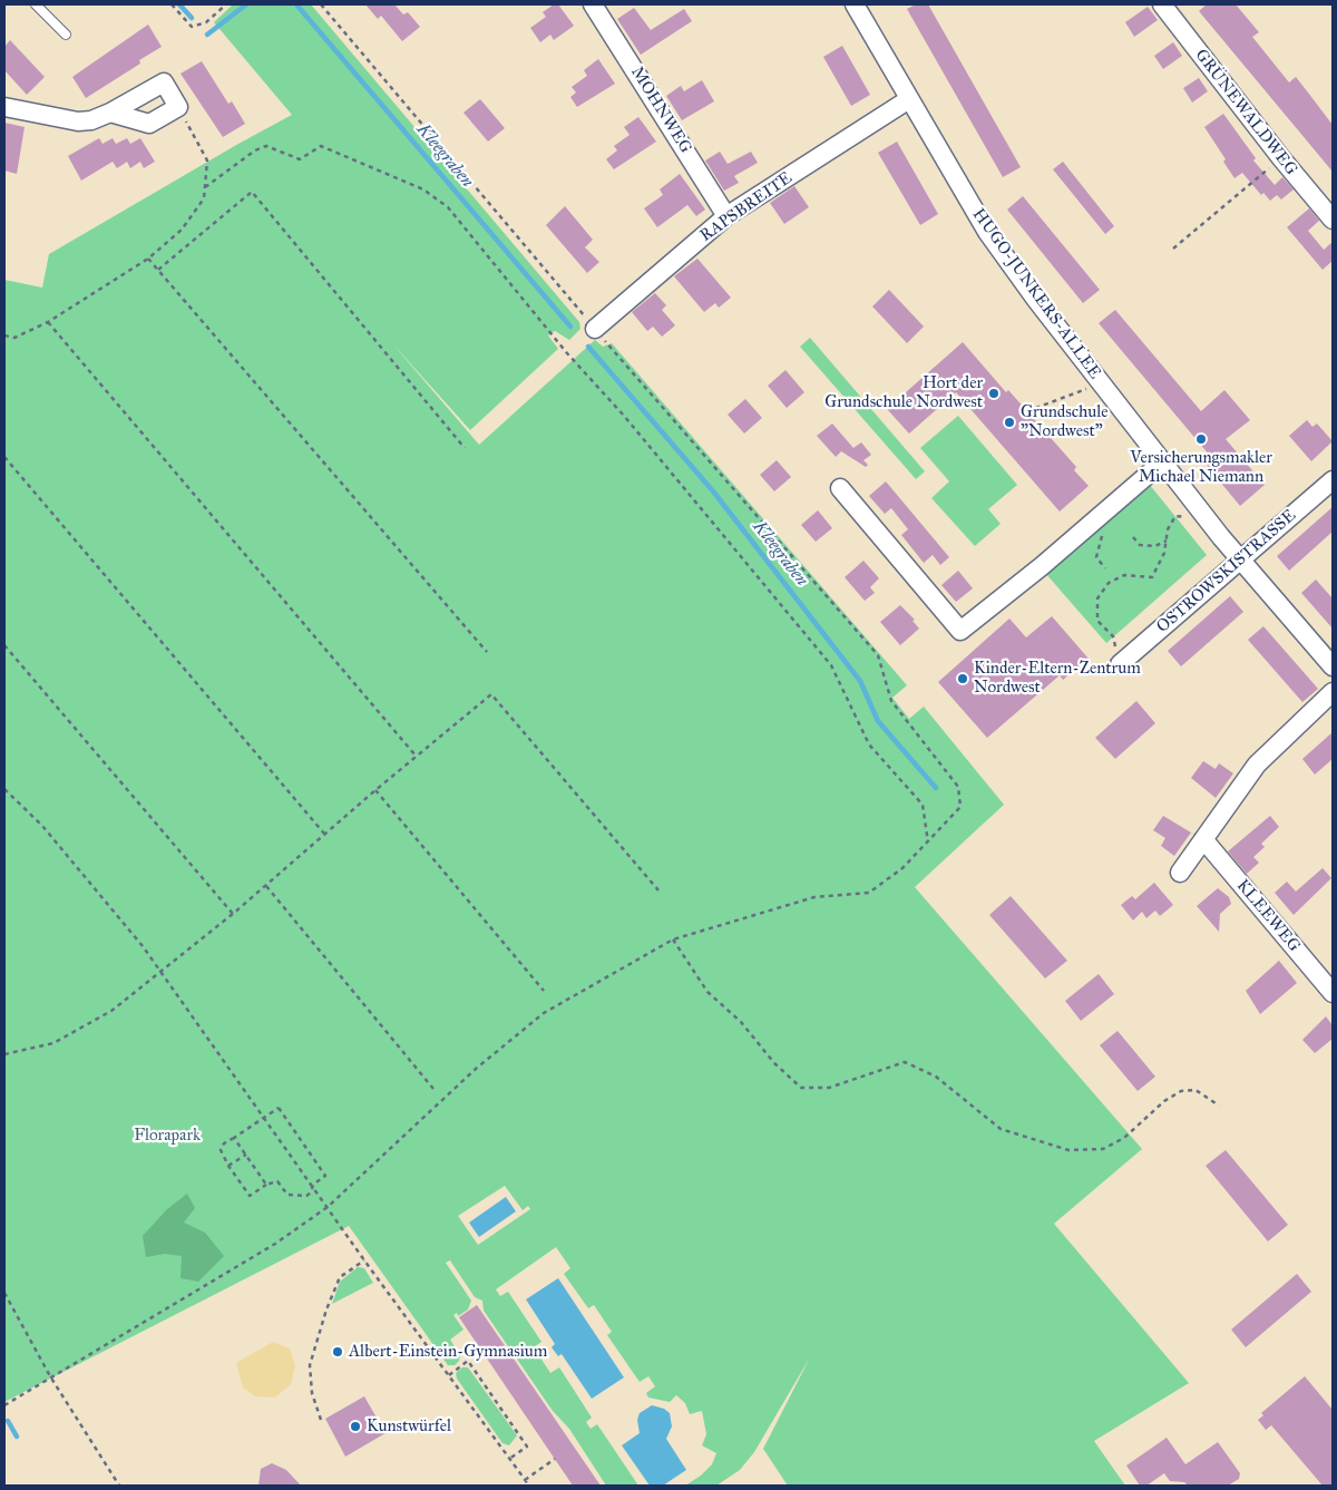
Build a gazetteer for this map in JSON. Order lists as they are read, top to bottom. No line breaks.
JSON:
{"streets":{"street":["MOHNWEG","GRÜNEWALDWEG","RAPSBREITE","HUGO-JUNKERS-ALLEE","OSTROWSKISTRASSE","KLEEWEG"]},"crossings":[["MOHNWEG","RAPSBREITE"],["RAPSBREITE","HUGO-JUNKERS-ALLEE"],["HUGO-JUNKERS-ALLEE","OSTROWSKISTRASSE"]],"water":["Kleegraben"],"parks":["Florapark"],"places":["Hort der Grundschule Nordwest","Grundschule \"Nordwest\"","Versicherungsmakler Michael Niemann","Kinder-Eltern-Zentrum Nordwest","Albert-Einstein-Gymnasium","Kunstwürfel"]}
